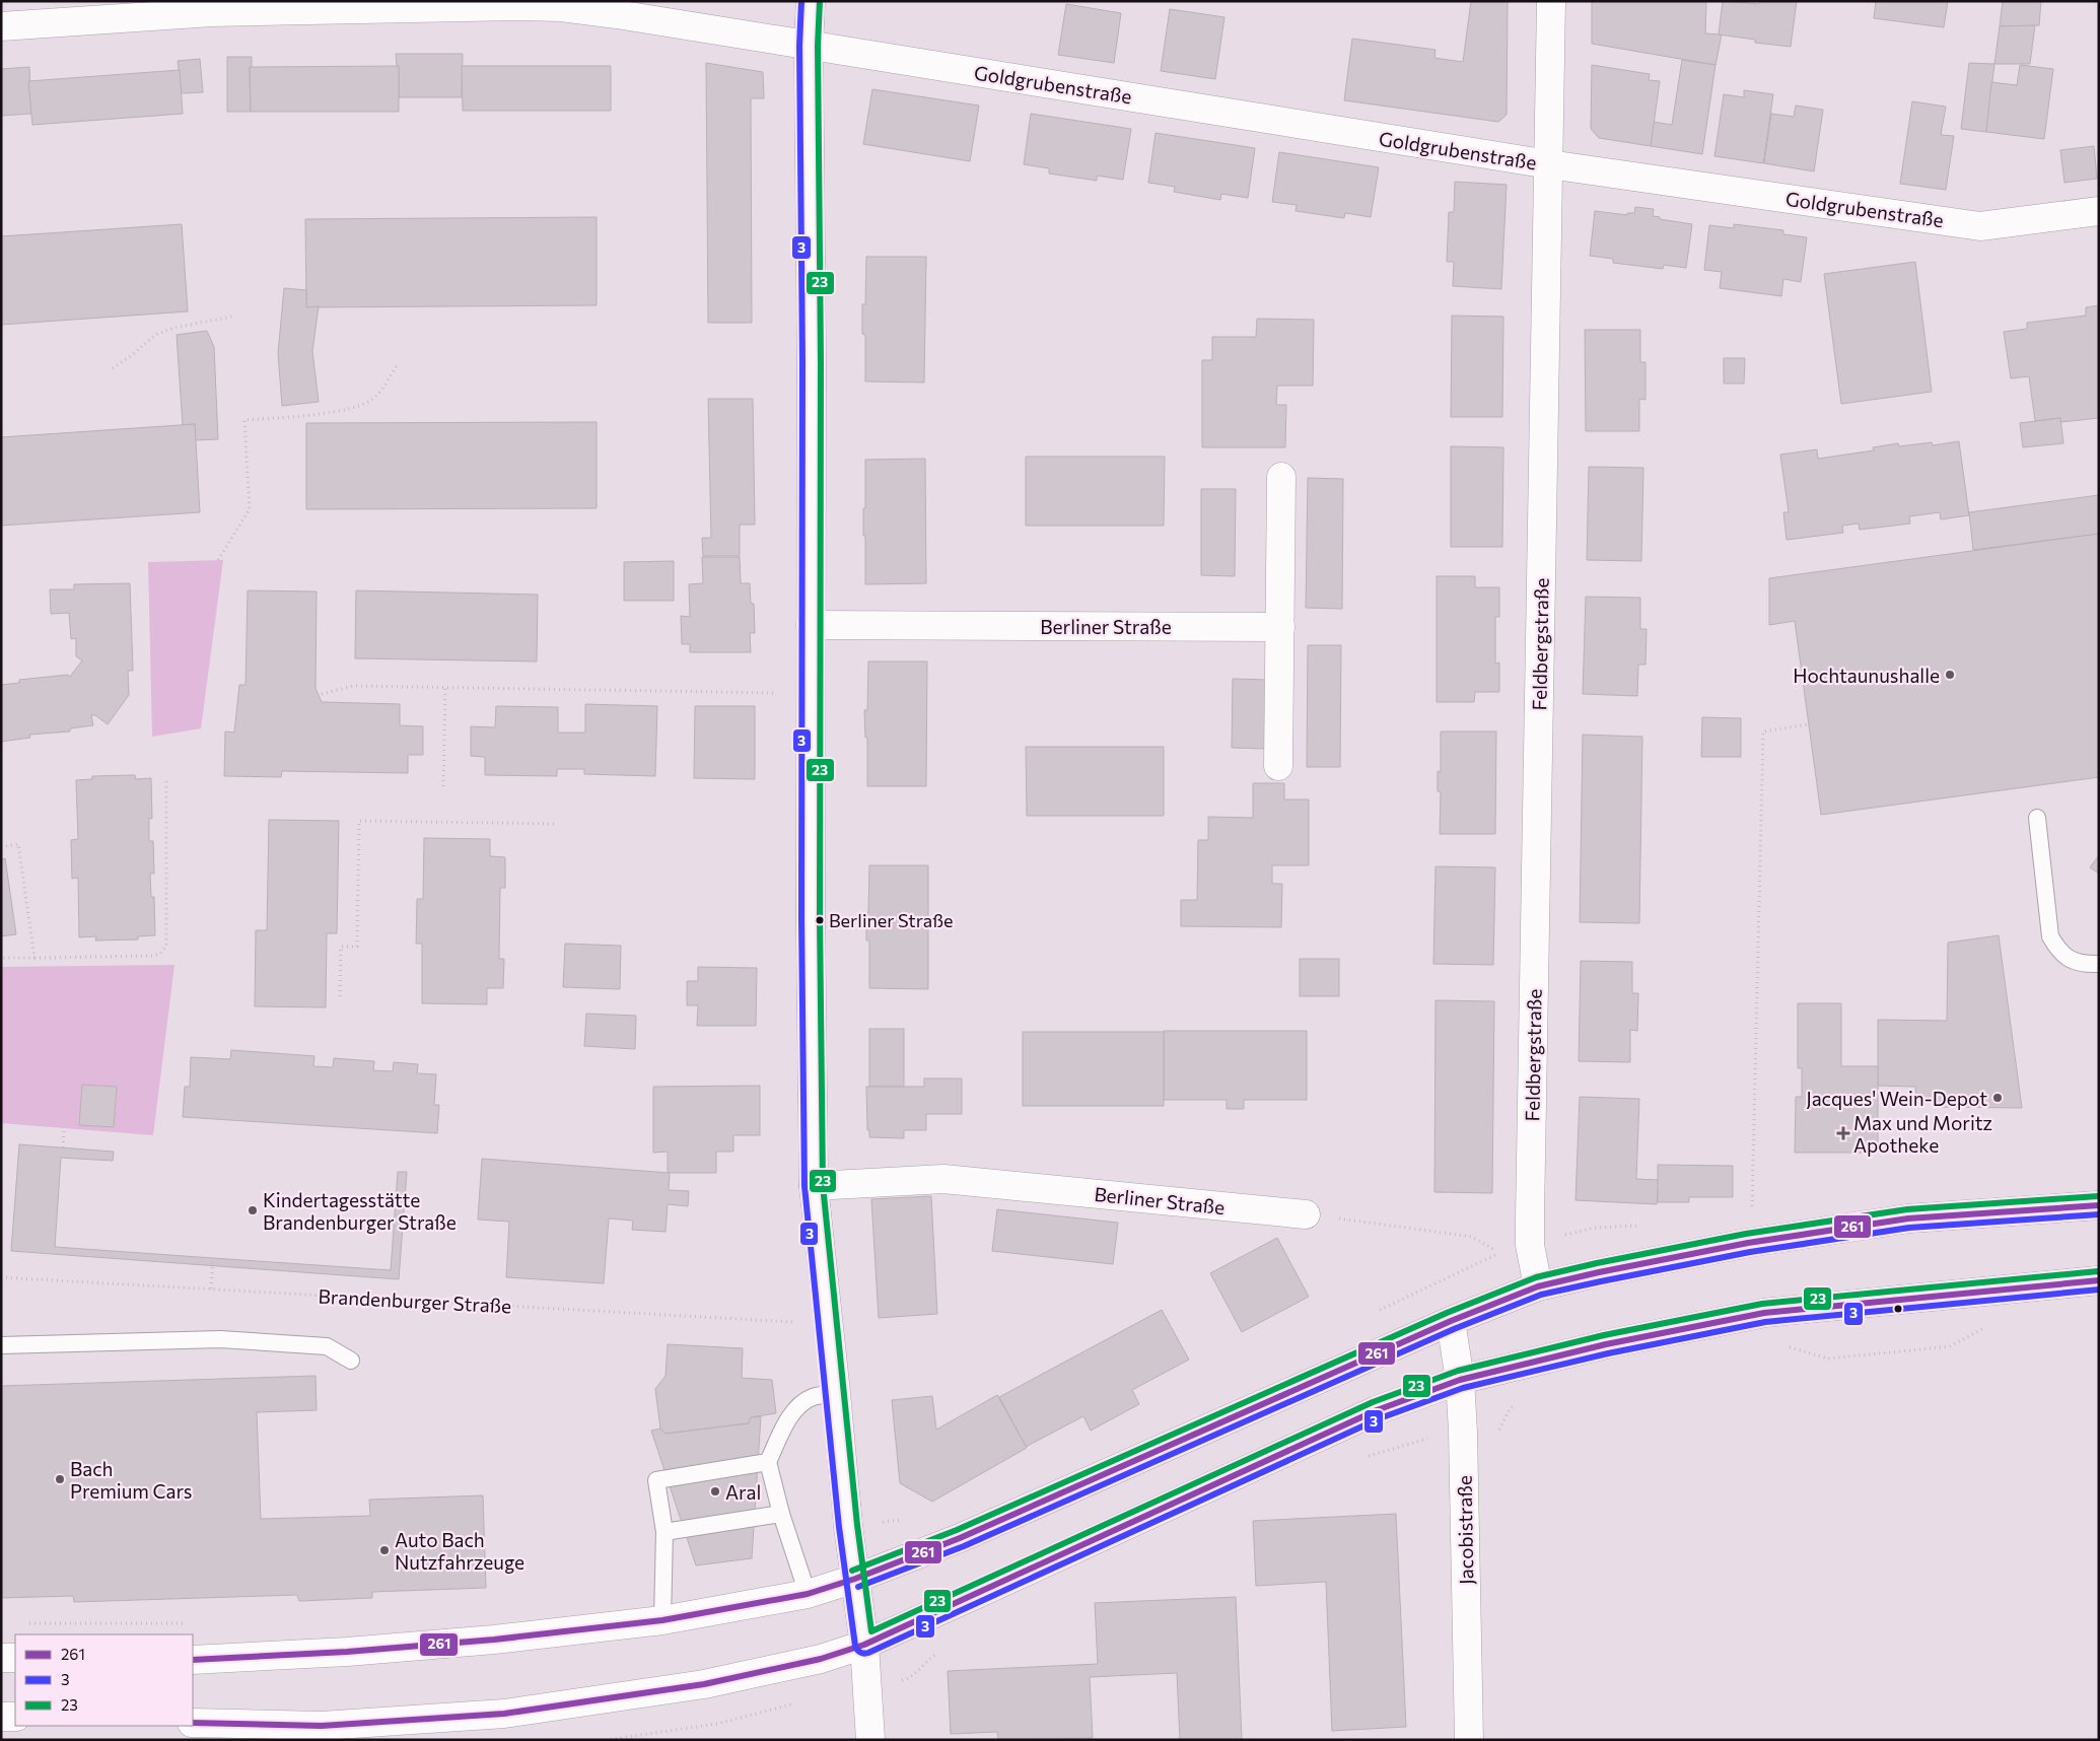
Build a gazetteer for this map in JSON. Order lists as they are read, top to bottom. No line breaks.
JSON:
{"streets":{"street":["Goldgrubenstraße","Berliner Straße","Feldbergstraße","Jacobistraße"],"path":["Brandenburger Straße"]},"crossings":[["Goldgrubenstraße","Feldbergstraße"]],"places":{"other":["Hochtaunushalle","Berliner Straße","Jacques' Wein-Depot","Kindertagesstätte Brandenburger Straße","Bach Premium Cars","Aral","Auto Bach Nutzfahrzeuge"],"health":["Max und Moritz Apotheke"]},"lines":["transit line 3","transit line 23","transit line 261"],"legend":["261","3","23"]}
